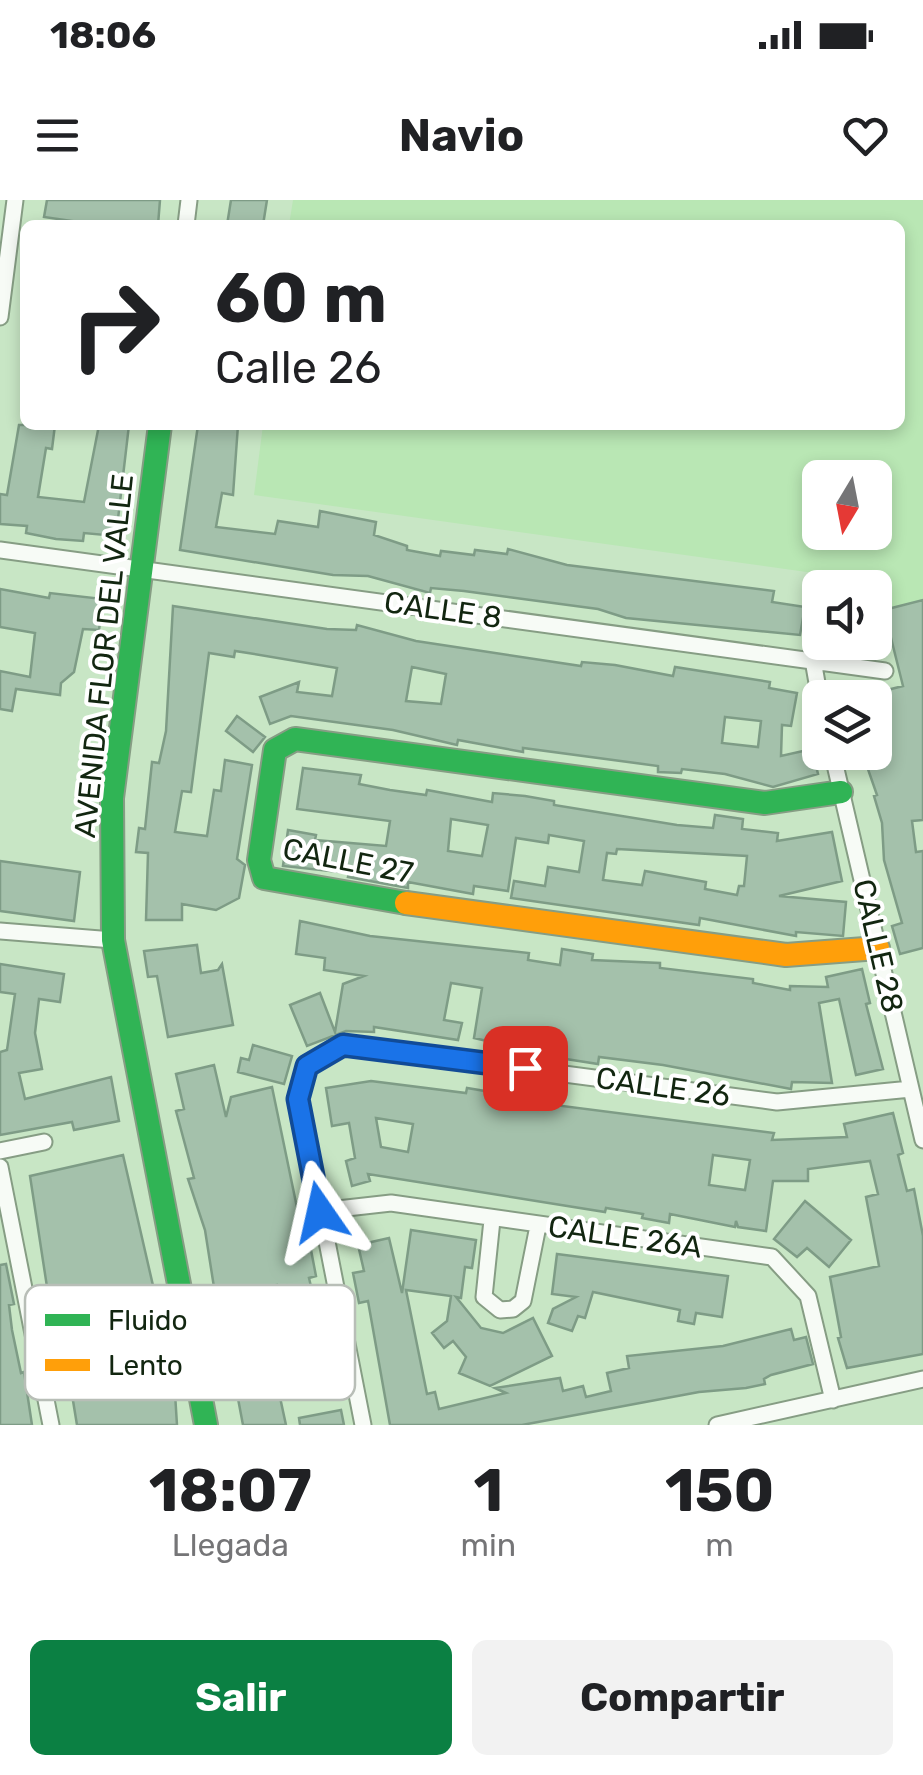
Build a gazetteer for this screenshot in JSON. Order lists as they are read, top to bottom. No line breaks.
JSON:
{"streets":{"street":["CALLE 8","AVENIDA FLOR DEL VALLE","CALLE 27","CALLE 28","CALLE 26","CALLE 26A"]},"crossings":[["CALLE 8","AVENIDA FLOR DEL VALLE"],["CALLE 27","CALLE 28"],["CALLE 28","CALLE 26"],["CALLE 26","CALLE 26A"]],"legend":["Fluido","Lento"],"north":"bottom","page":{"status":"18:06","header":"Navio","turn":["60 m","Calle 26"],"eta":["18:07","Llegada","1","min","150","m"],"buttons":["Salir","Compartir"]}}
